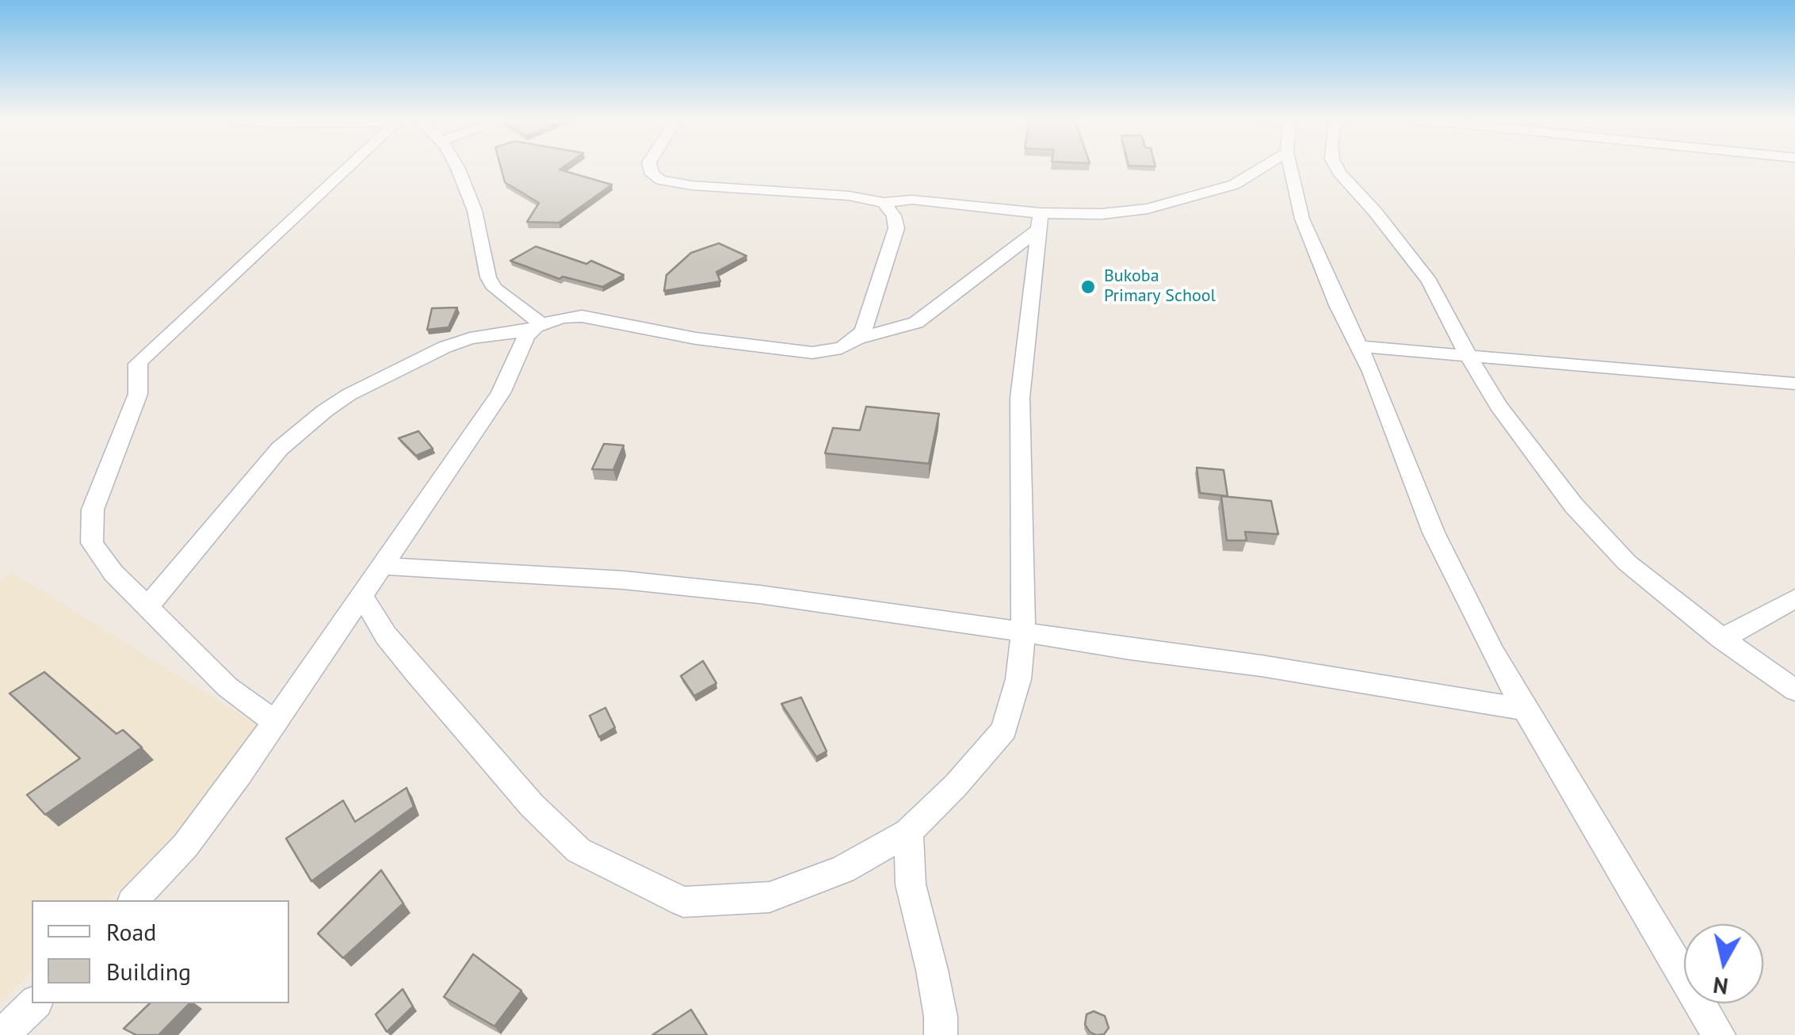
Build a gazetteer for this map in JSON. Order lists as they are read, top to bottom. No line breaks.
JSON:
{"places":["Bukoba Primary School"],"legend":["Road","Building"],"north":"bottom"}
